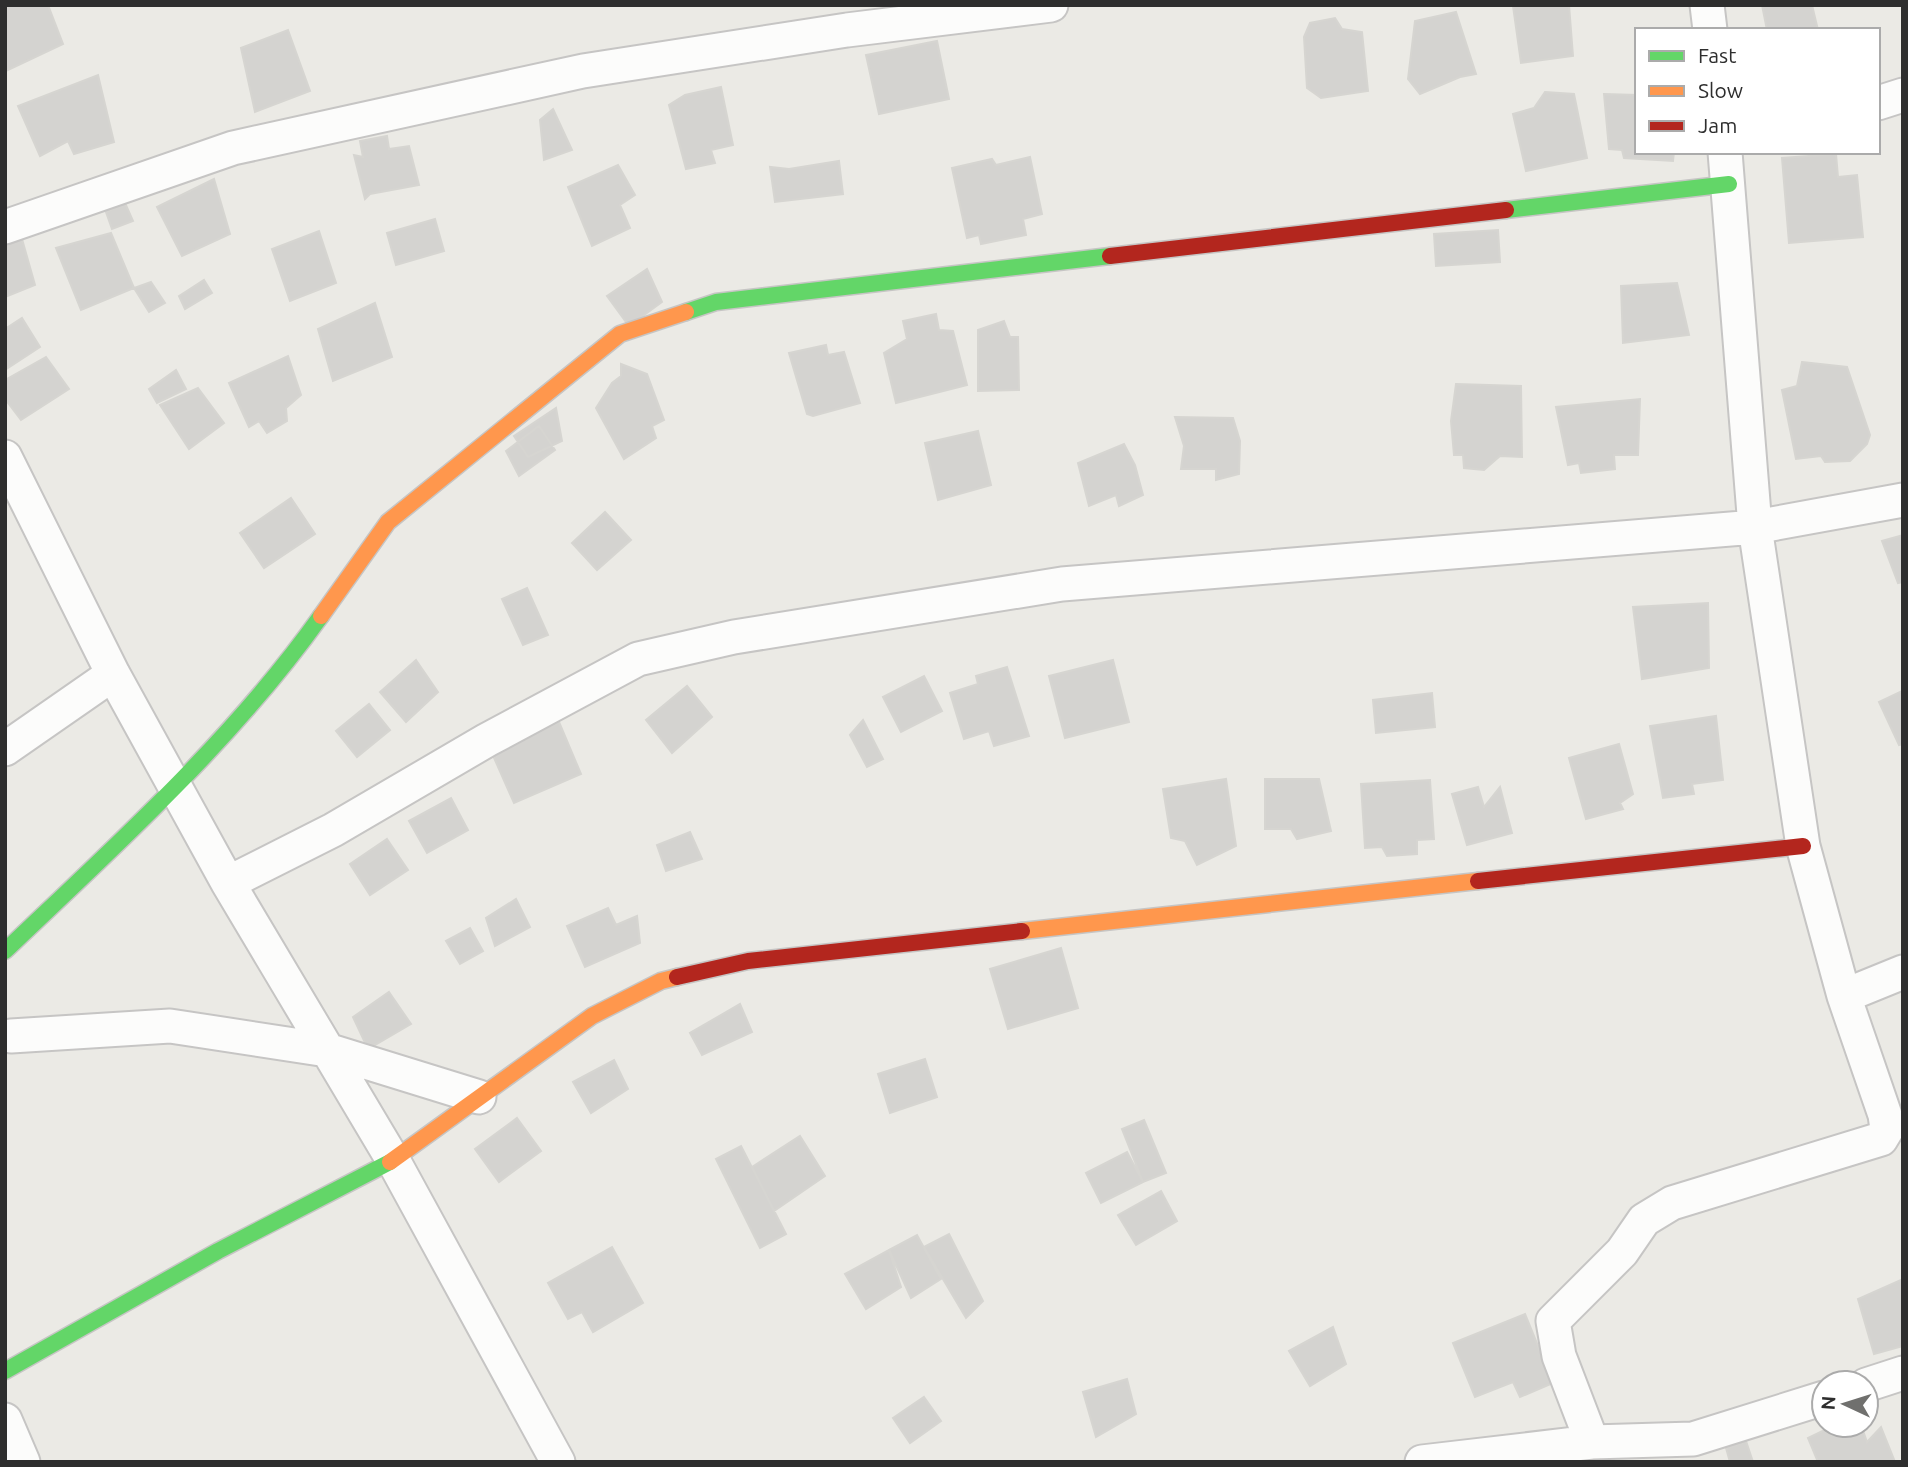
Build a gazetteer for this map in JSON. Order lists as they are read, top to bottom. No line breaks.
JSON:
{"legend":["Fast","Slow","Jam"],"north":"left"}
